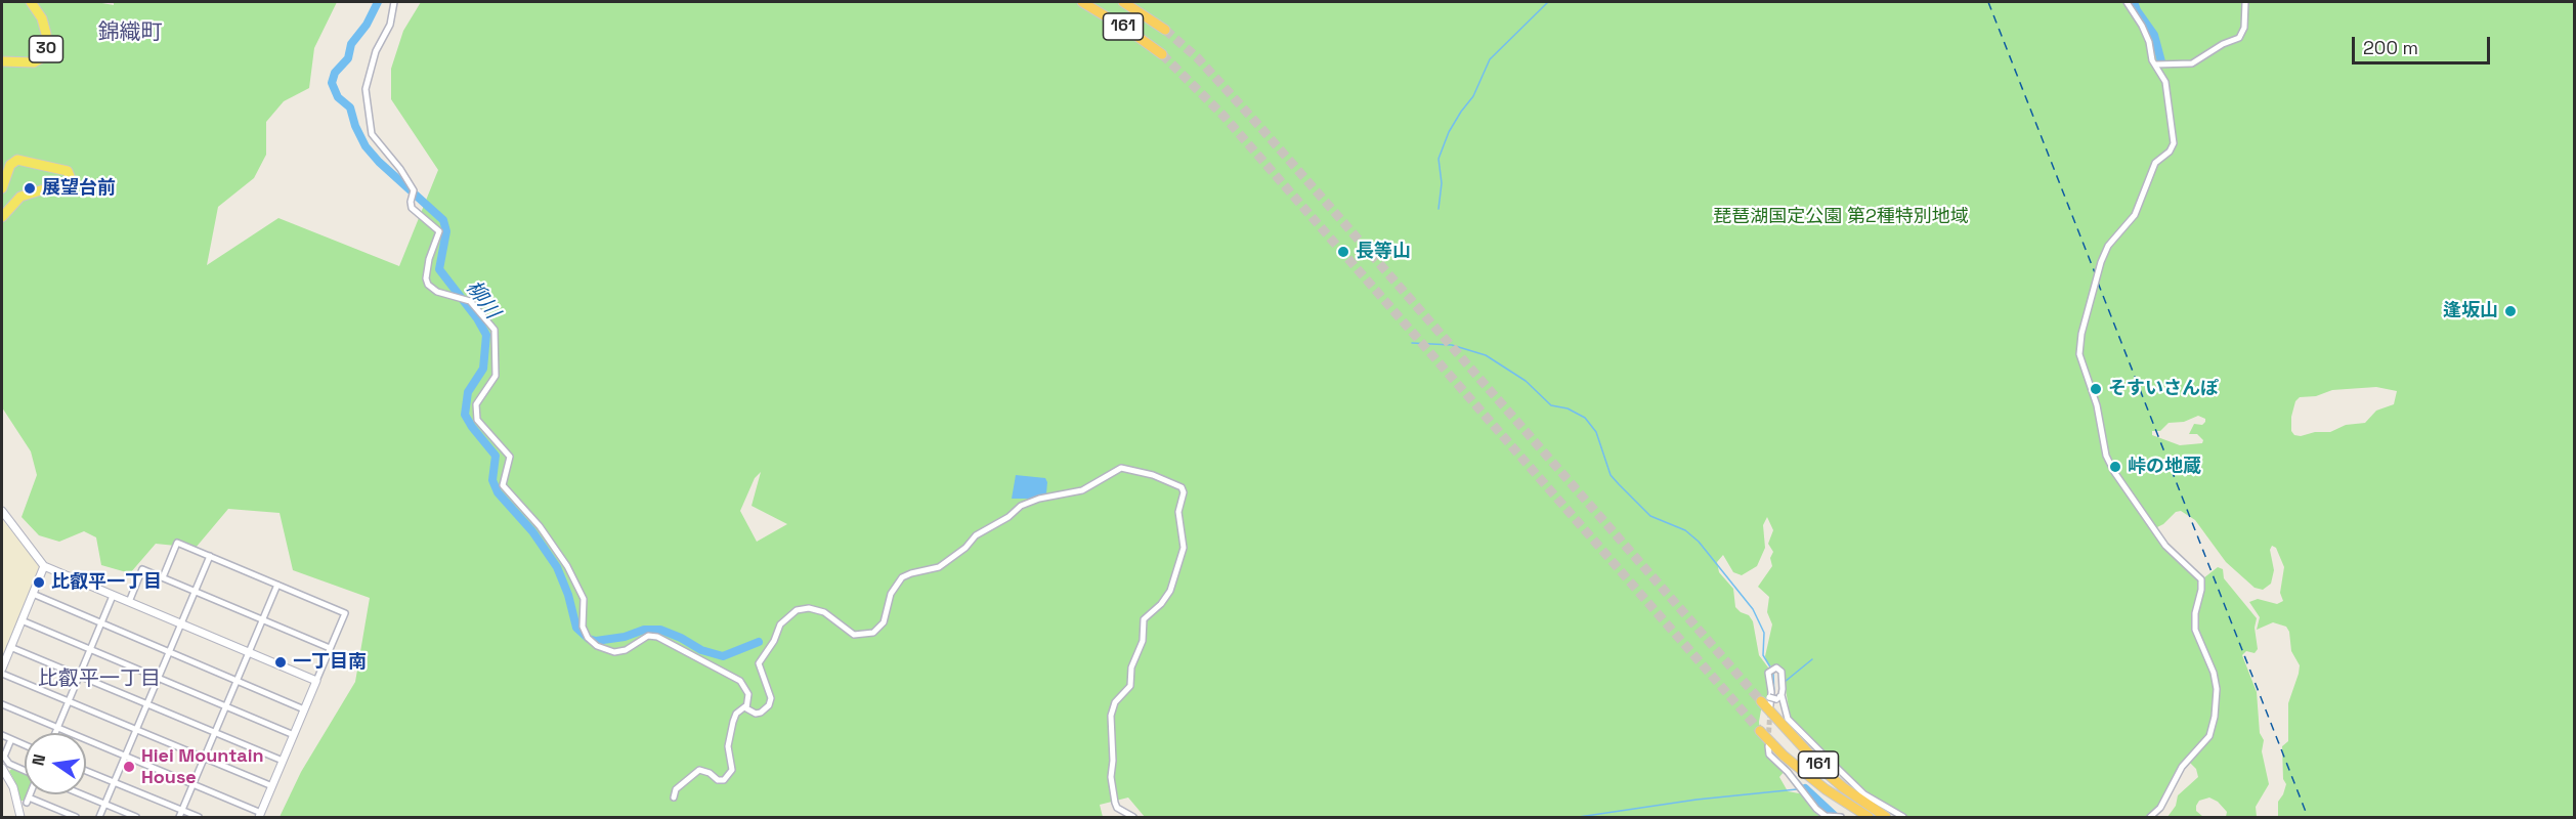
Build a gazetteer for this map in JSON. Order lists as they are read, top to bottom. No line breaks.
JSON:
{"streets":{"highway":["161"],"main road":["30"]},"districts":["錦織町","比叡平一丁目"],"water":["柳川"],"parks":["琵琶湖国定公園 第2種特別地域"],"places":["展望台前","長等山","逢坂山","そすいさんぽ","峠の地蔵","比叡平一丁目","一丁目南","Hiei Mountain House"],"scale_bar":"200 m","north":"left"}
